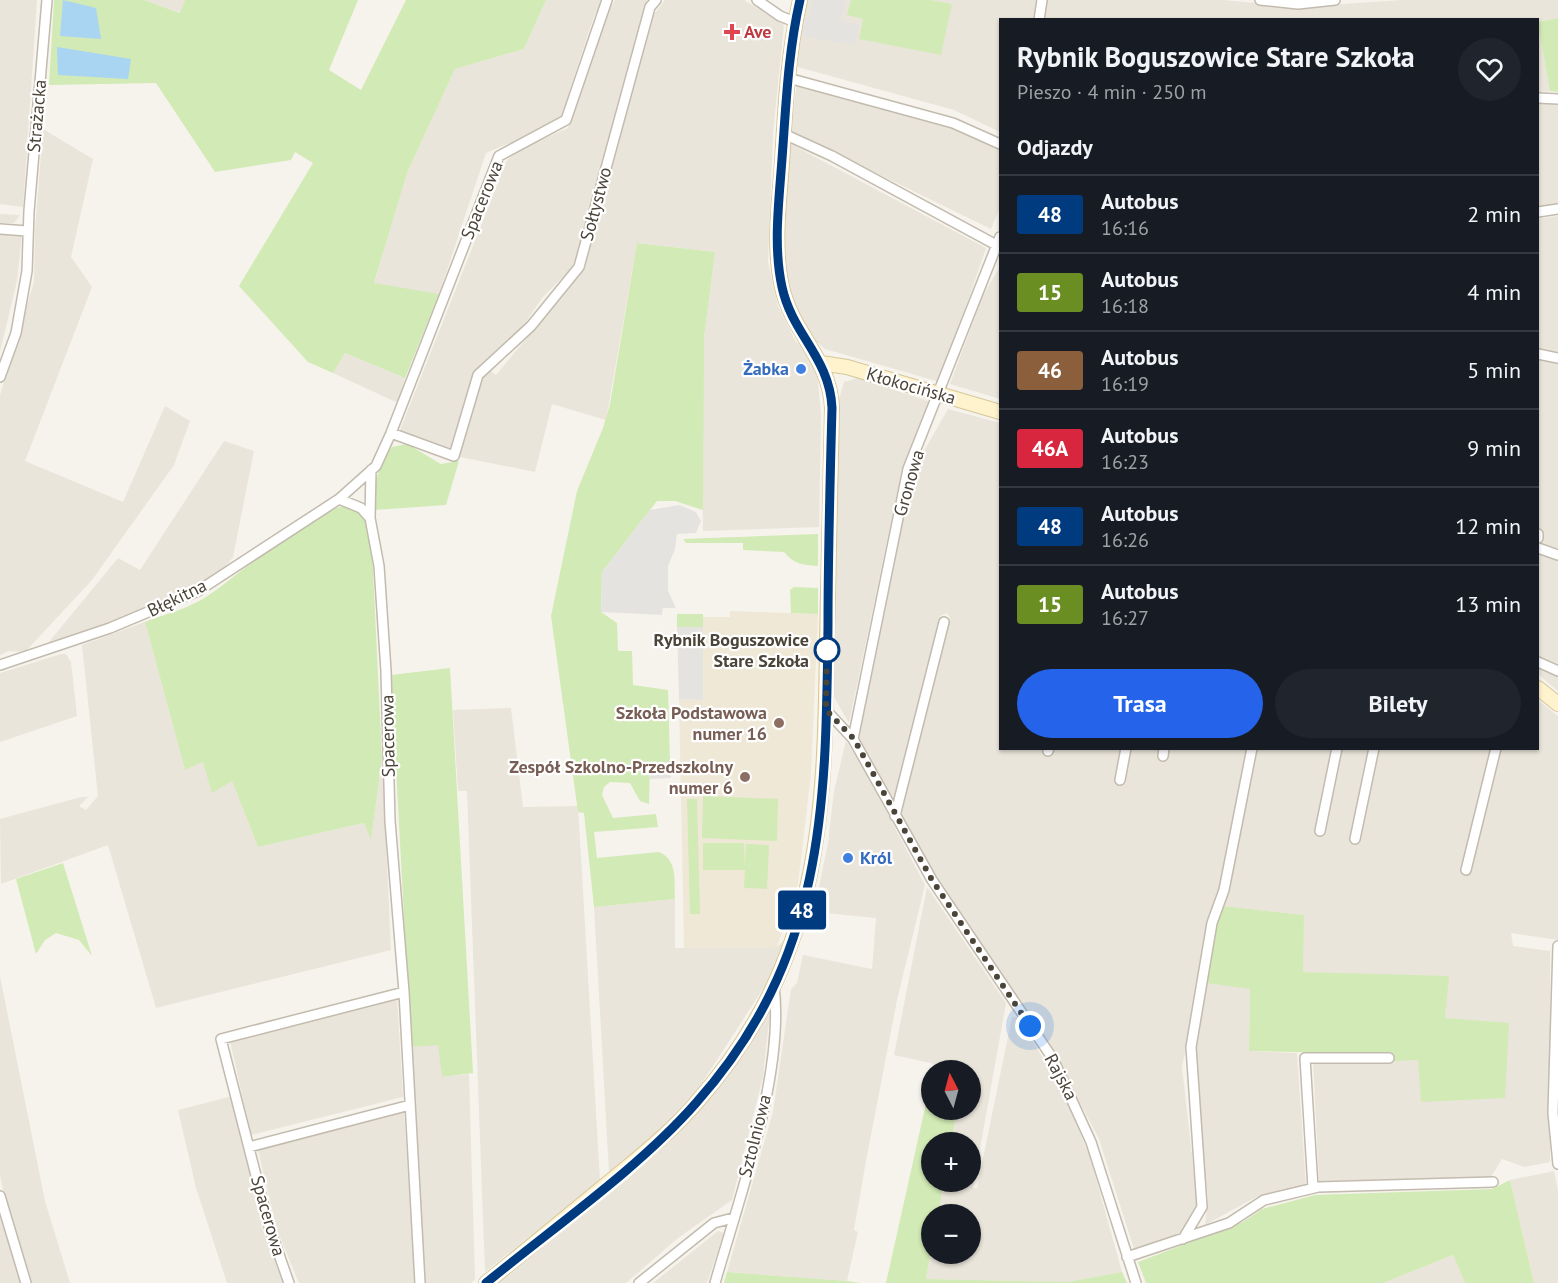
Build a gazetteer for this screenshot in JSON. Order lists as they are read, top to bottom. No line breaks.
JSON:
{"streets":{"street":["Strażacka","Spacerowa","Sołtystwo","Kłokocińska","Gronowa","Błękitna","Rajska","Sztolniowa"]},"crossings":[["Spacerowa","Sołtystwo"],["Spacerowa","Błękitna"],["Kłokocińska","Gronowa"],["Gronowa","Rajska"]],"places":{"health":["Ave"],"other":["Żabka","Rybnik Boguszowice Stare Szkoła","Szkoła Podstawowa numer 16","Zespół Szkolno-Przedszkolny numer 6","Król"]},"lines":["bus line 48"],"north":"top","page":{"on_map":"48","heading":[["Rybnik Boguszowice Stare Szkoła","Pieszo · 4 min · 250 m"],"Odjazdy"],"list":[{"mark":"48","name":"Autobus","note":"16:16","value":"2 min"},{"mark":"15","name":"Autobus","note":"16:18","value":"4 min"},{"mark":"46","name":"Autobus","note":"16:19","value":"5 min"},{"mark":"46A","name":"Autobus","note":"16:23","value":"9 min"},{"mark":"48","name":"Autobus","note":"16:26","value":"12 min"},{"mark":"15","name":"Autobus","note":"16:27","value":"13 min"}],"buttons":["Trasa","Bilety"],"map_buttons":["+","−"]}}
